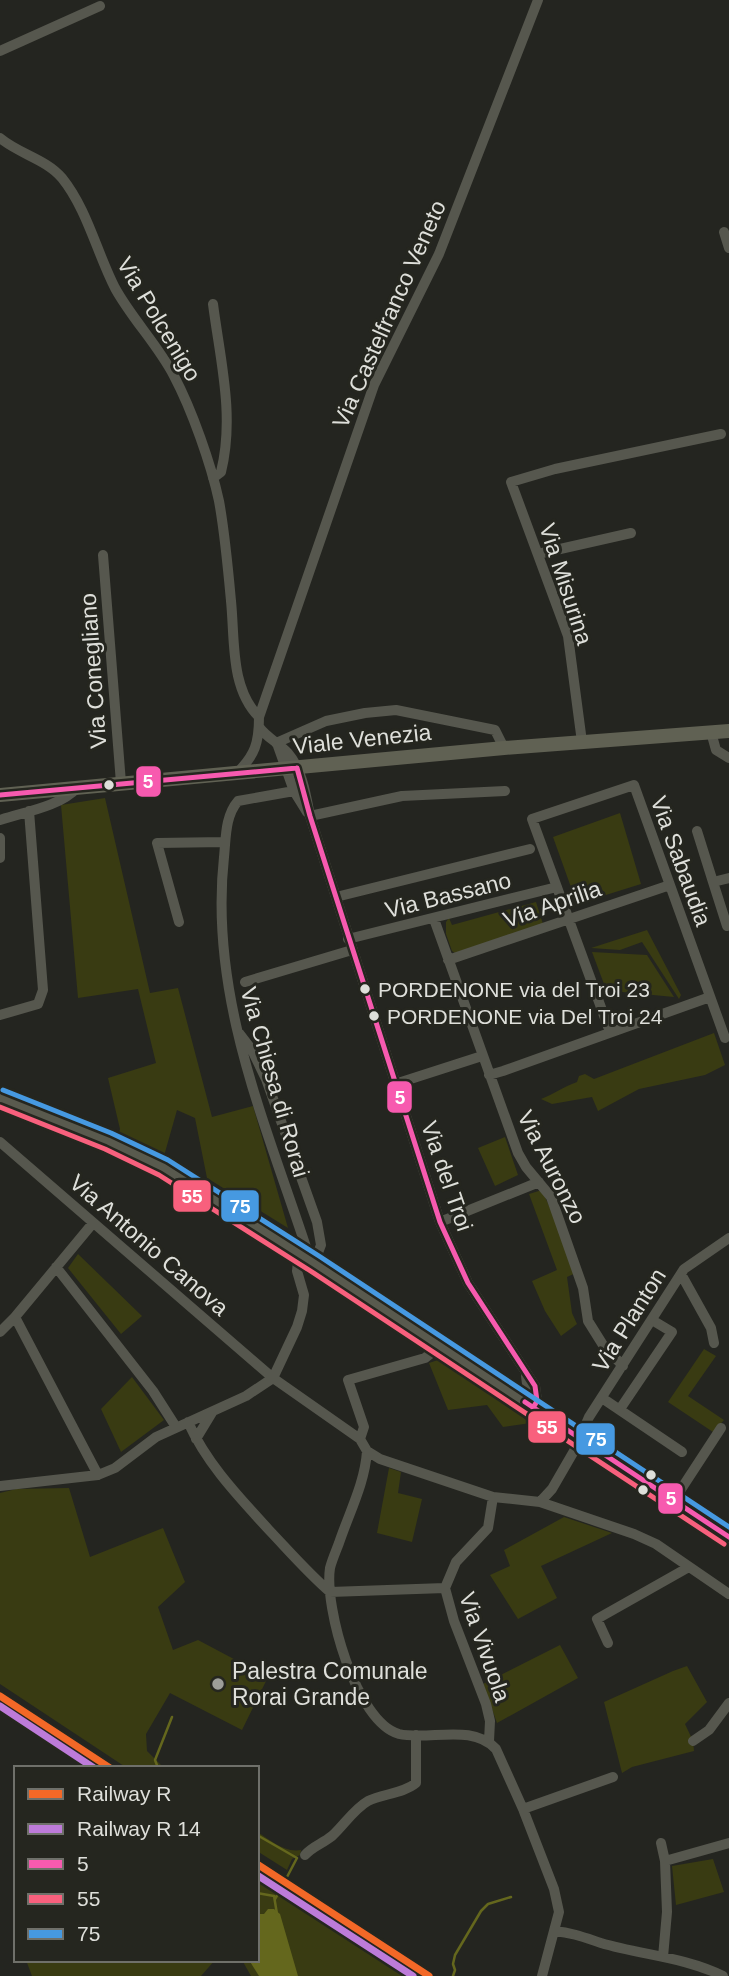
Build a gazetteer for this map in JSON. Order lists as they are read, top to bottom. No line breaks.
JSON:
{"streets":{"main road":["Viale Venezia"],"street":["Via Castelfranco Veneto","Via Polcenigo","Via Misurina","Via Conegliano","Via Sabaudia","Via Bassano","Via Aprilia","Via Chiesa di Rorai","Via Auronzo","Via del Troi","Via Antonio Canova","Via Planton","Via Vivuola"]},"crossings":[["Via Castelfranco Veneto","Via Polcenigo"],["Via Castelfranco Veneto","Viale Venezia"],["Via Misurina","Viale Venezia"],["Via Conegliano","Viale Venezia"],["Viale Venezia","Via del Troi"],["Via Sabaudia","Via Bassano"],["Via Sabaudia","Via Aprilia"],["Via Bassano","Via Auronzo"],["Via Bassano","Via del Troi"],["Via Aprilia","Via Auronzo"],["Via Chiesa di Rorai","Via del Troi"],["Via Auronzo","Via Planton"]],"places":["PORDENONE via del Troi 23","PORDENONE via Del Troi 24","Palestra Comunale Rorai Grande"],"lines":["transit line 5","transit line 75","transit line 55","rail line R"],"legend":["Railway R","Railway R 14","5","55","75"]}
